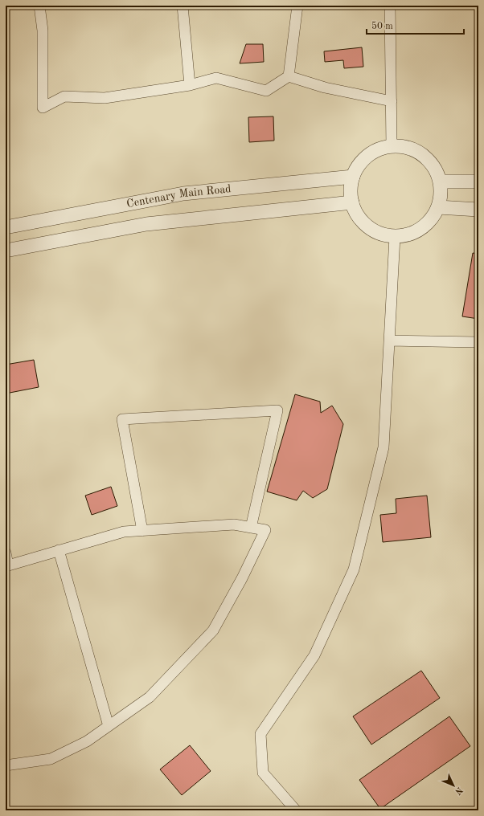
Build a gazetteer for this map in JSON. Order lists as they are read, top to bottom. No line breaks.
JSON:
{"streets":{"street":["Centenary Main Road"]},"scale_bar":"50 m","north":"bottom right"}
